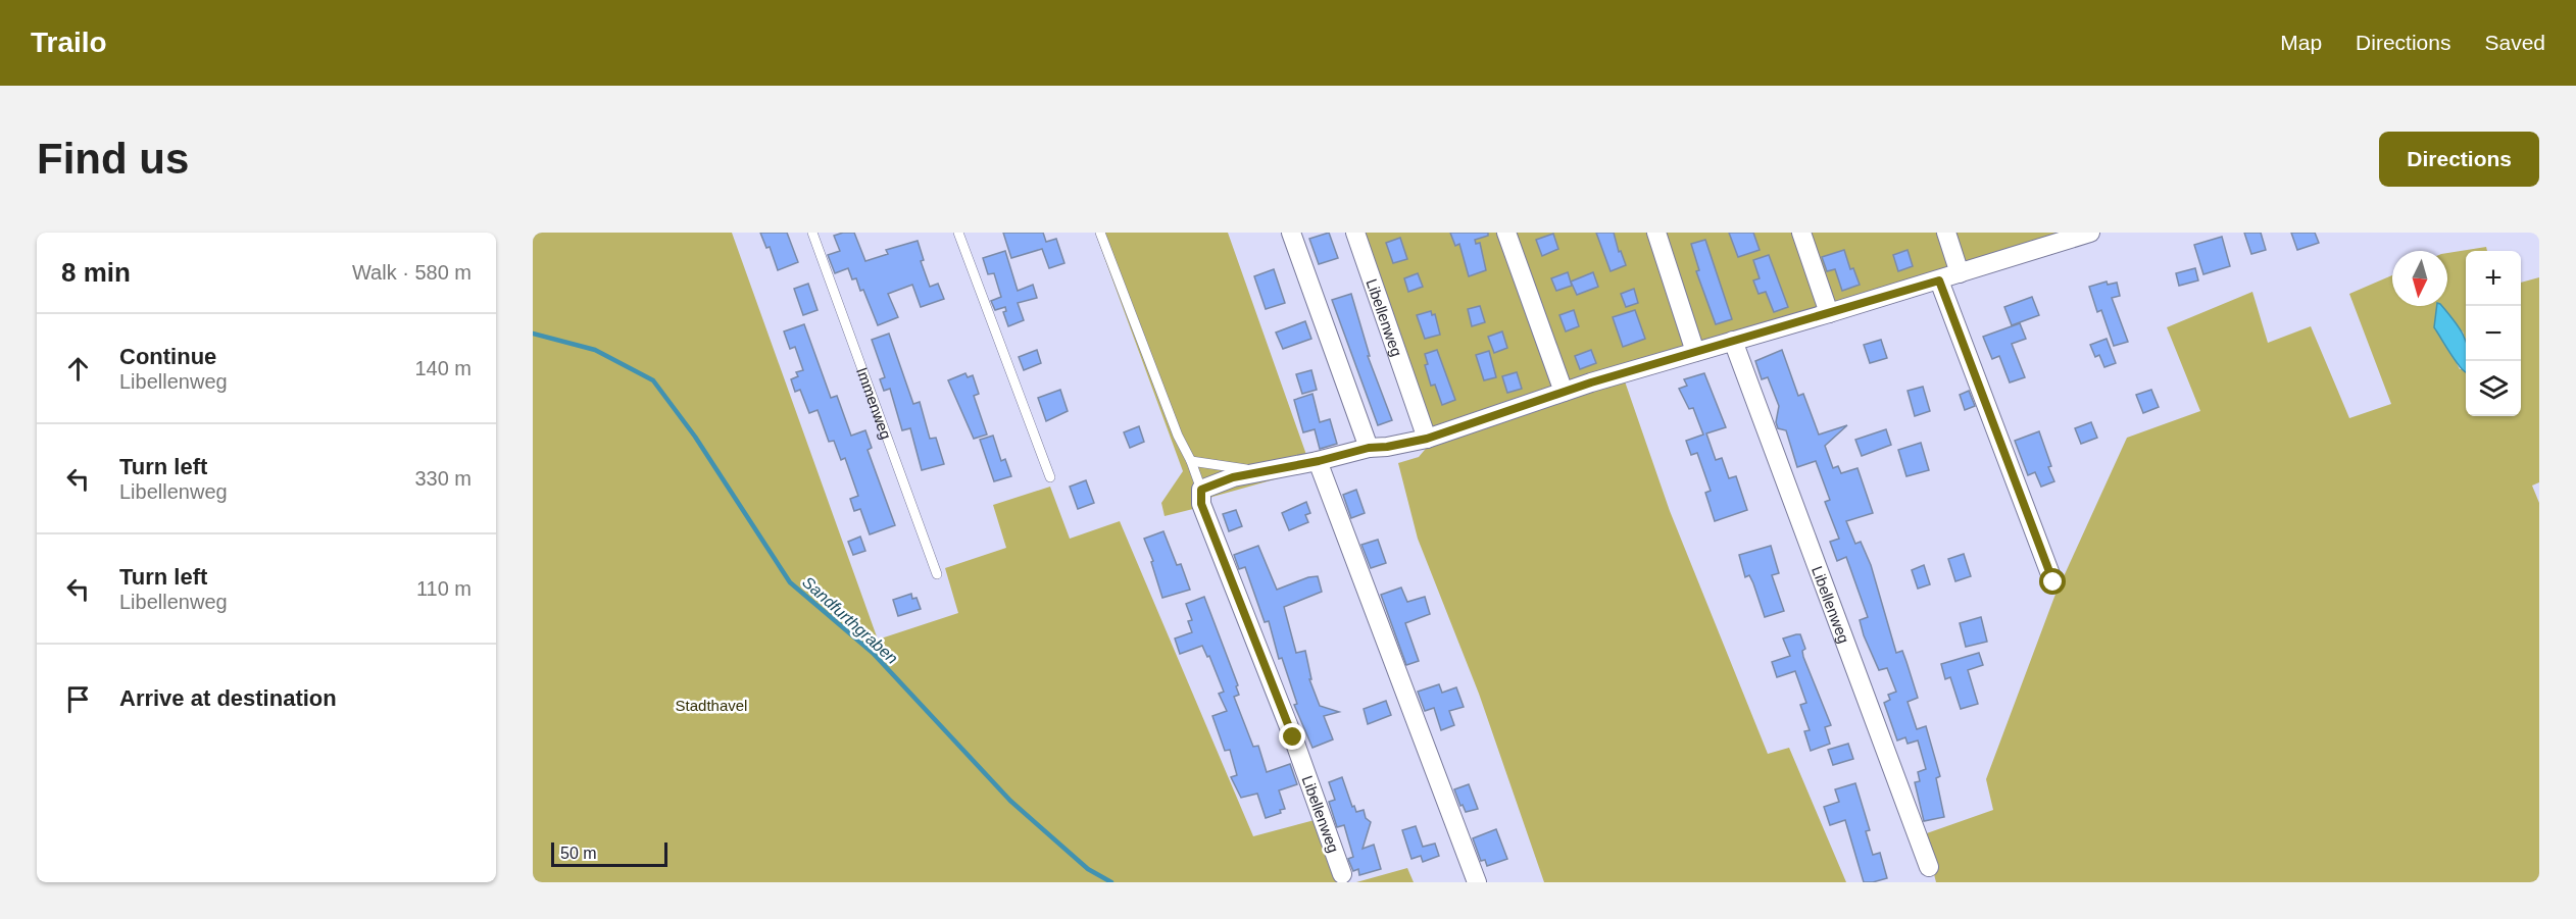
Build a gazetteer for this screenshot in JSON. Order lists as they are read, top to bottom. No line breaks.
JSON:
{"streets":{"street":["Libellenweg"],"lane":["Immenweg"]},"water":["Sandfurthgraben"],"parks":["Stadthavel"],"scale_bar":"50 m","north":"bottom","page":{"header":"Trailo","nav":["Map","Directions","Saved"],"buttons":"Directions","title":"Find us","heading":["8 min","Walk · 580 m"],"map_buttons":["+","−"],"list":[["Continue","Libellenweg","140 m"],["Turn left","Libellenweg","330 m"],["Turn left","Libellenweg","110 m"],"Arrive at destination"],"scale":"50 m"}}
